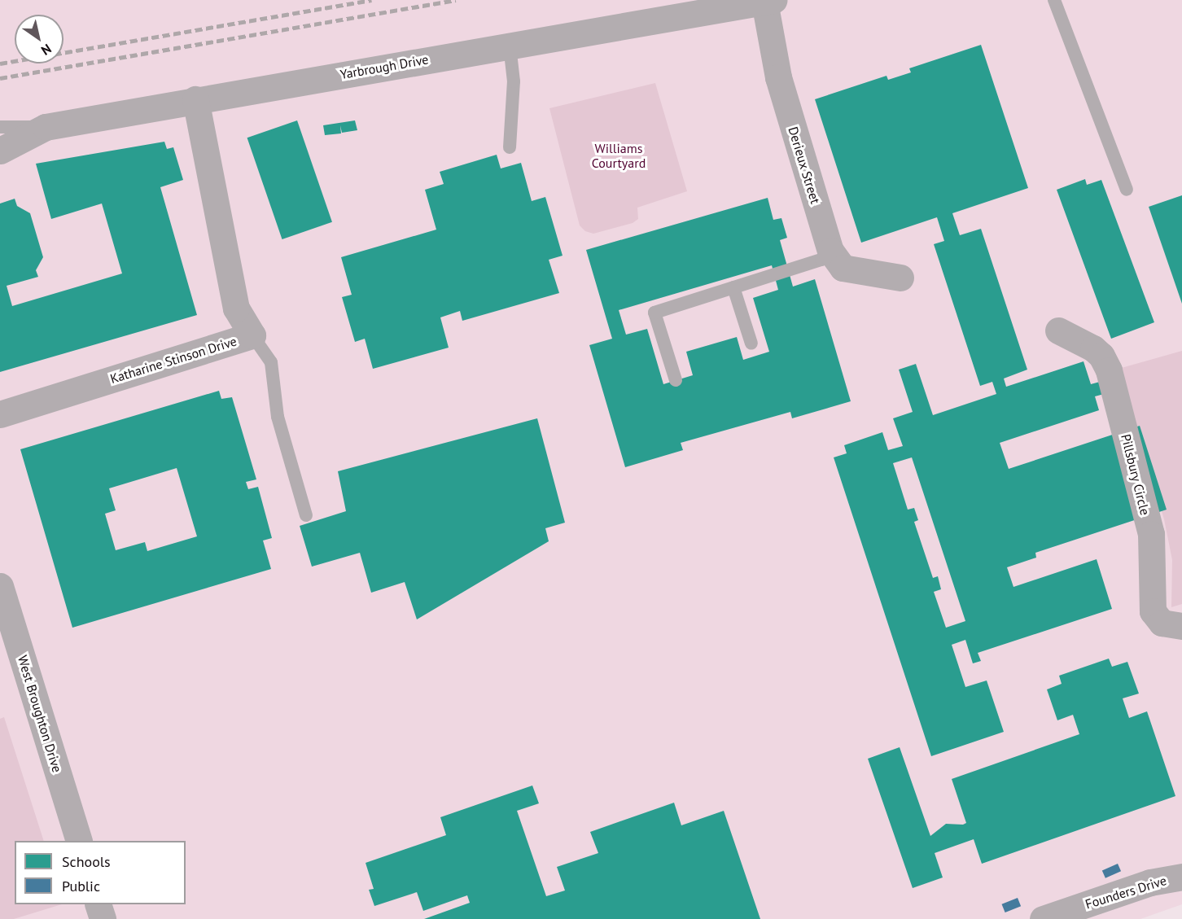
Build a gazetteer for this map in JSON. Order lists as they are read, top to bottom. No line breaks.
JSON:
{"streets":{"street":["Yarbrough Drive","Derieux Street","Katharine Stinson Drive","Pillsbury Circle","West Broughton Drive","Founders Drive"]},"crossings":[["Yarbrough Drive","Derieux Street"],["Yarbrough Drive","Katharine Stinson Drive"]],"parks":["Williams Courtyard"],"legend":["Schools","Public"],"north":"bottom right"}
